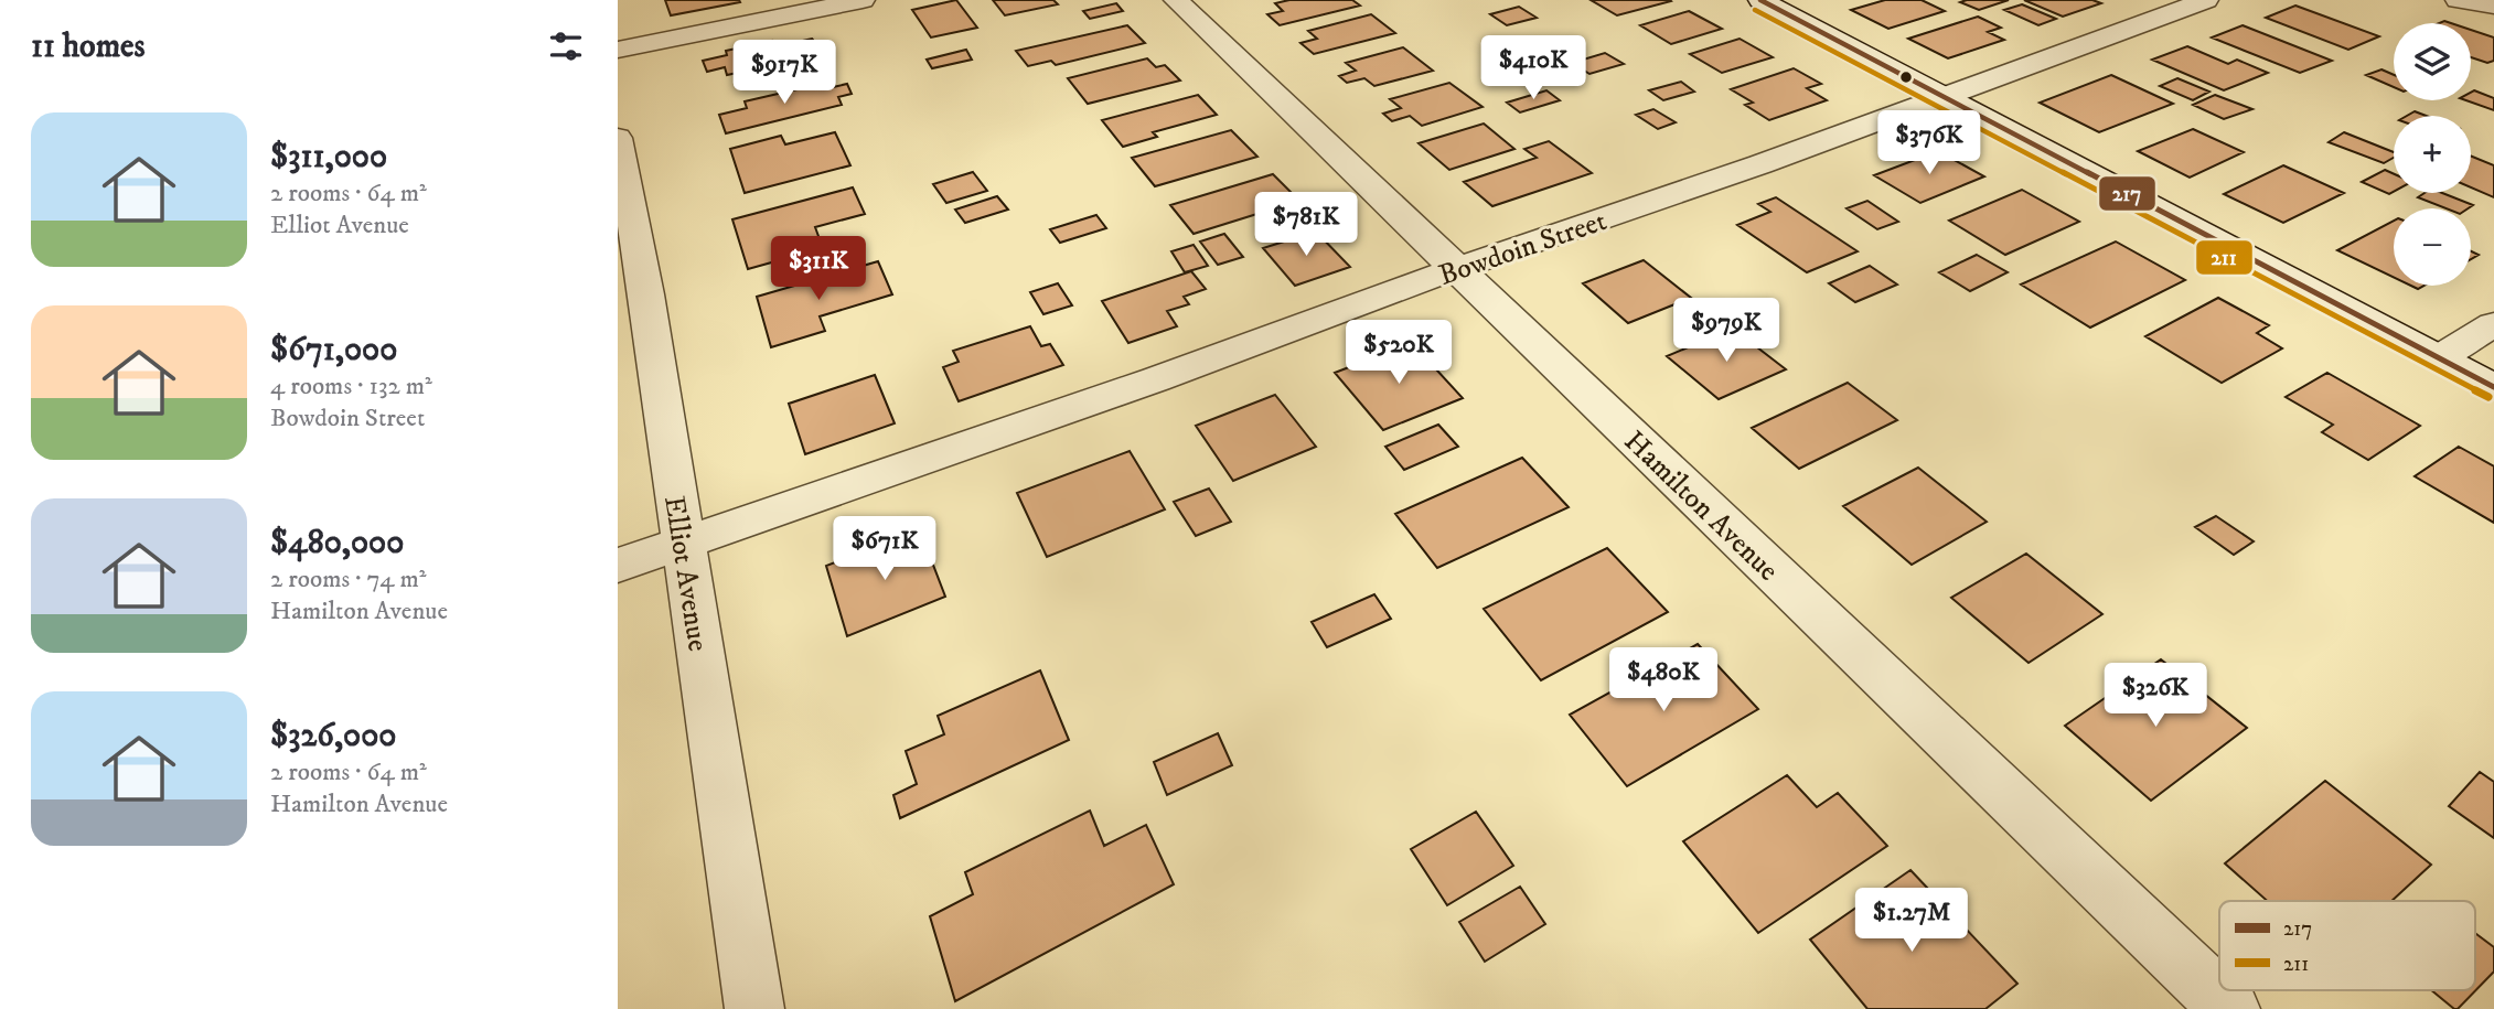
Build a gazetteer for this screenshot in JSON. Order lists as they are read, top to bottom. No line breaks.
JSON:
{"streets":{"street":["Bowdoin Street","Hamilton Avenue","Elliot Avenue"]},"crossings":[["Bowdoin Street","Hamilton Avenue"],["Bowdoin Street","Elliot Avenue"]],"lines":["transit line 217","transit line 211"],"legend":["217","211"],"page":{"heading":"11 homes","map_buttons":["+","−"],"price":["$410K","$917K","$376K","$781K","$311K","$979K","$520K","$671K","$480K","$326K","$1.27M"],"list":[{"name":"$311,000","note":"2 rooms · 64 m² · Elliot Avenue"},{"name":"$671,000","note":"4 rooms · 132 m² · Bowdoin Street"},{"name":"$480,000","note":"2 rooms · 74 m² · Hamilton Avenue"},{"name":"$326,000","note":"2 rooms · 64 m² · Hamilton Avenue"}]}}
